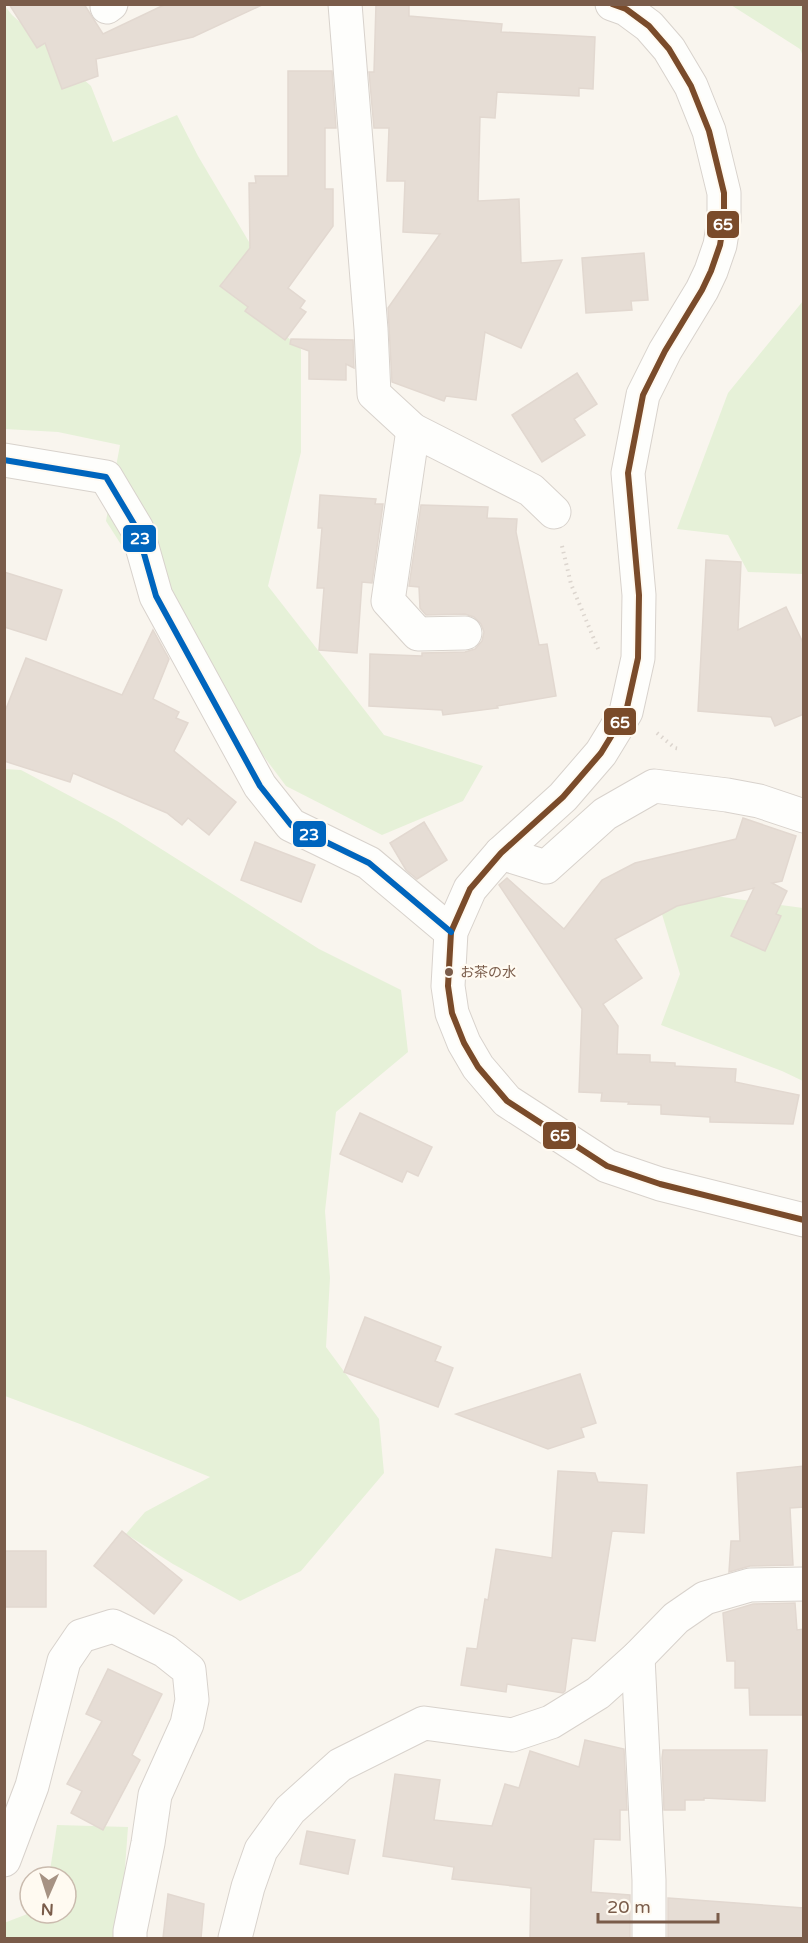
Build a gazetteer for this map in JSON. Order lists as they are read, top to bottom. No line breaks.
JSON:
{"places":["お茶の水"],"lines":["transit line 65","transit line 23"],"scale_bar":"20 m","north":"bottom"}
